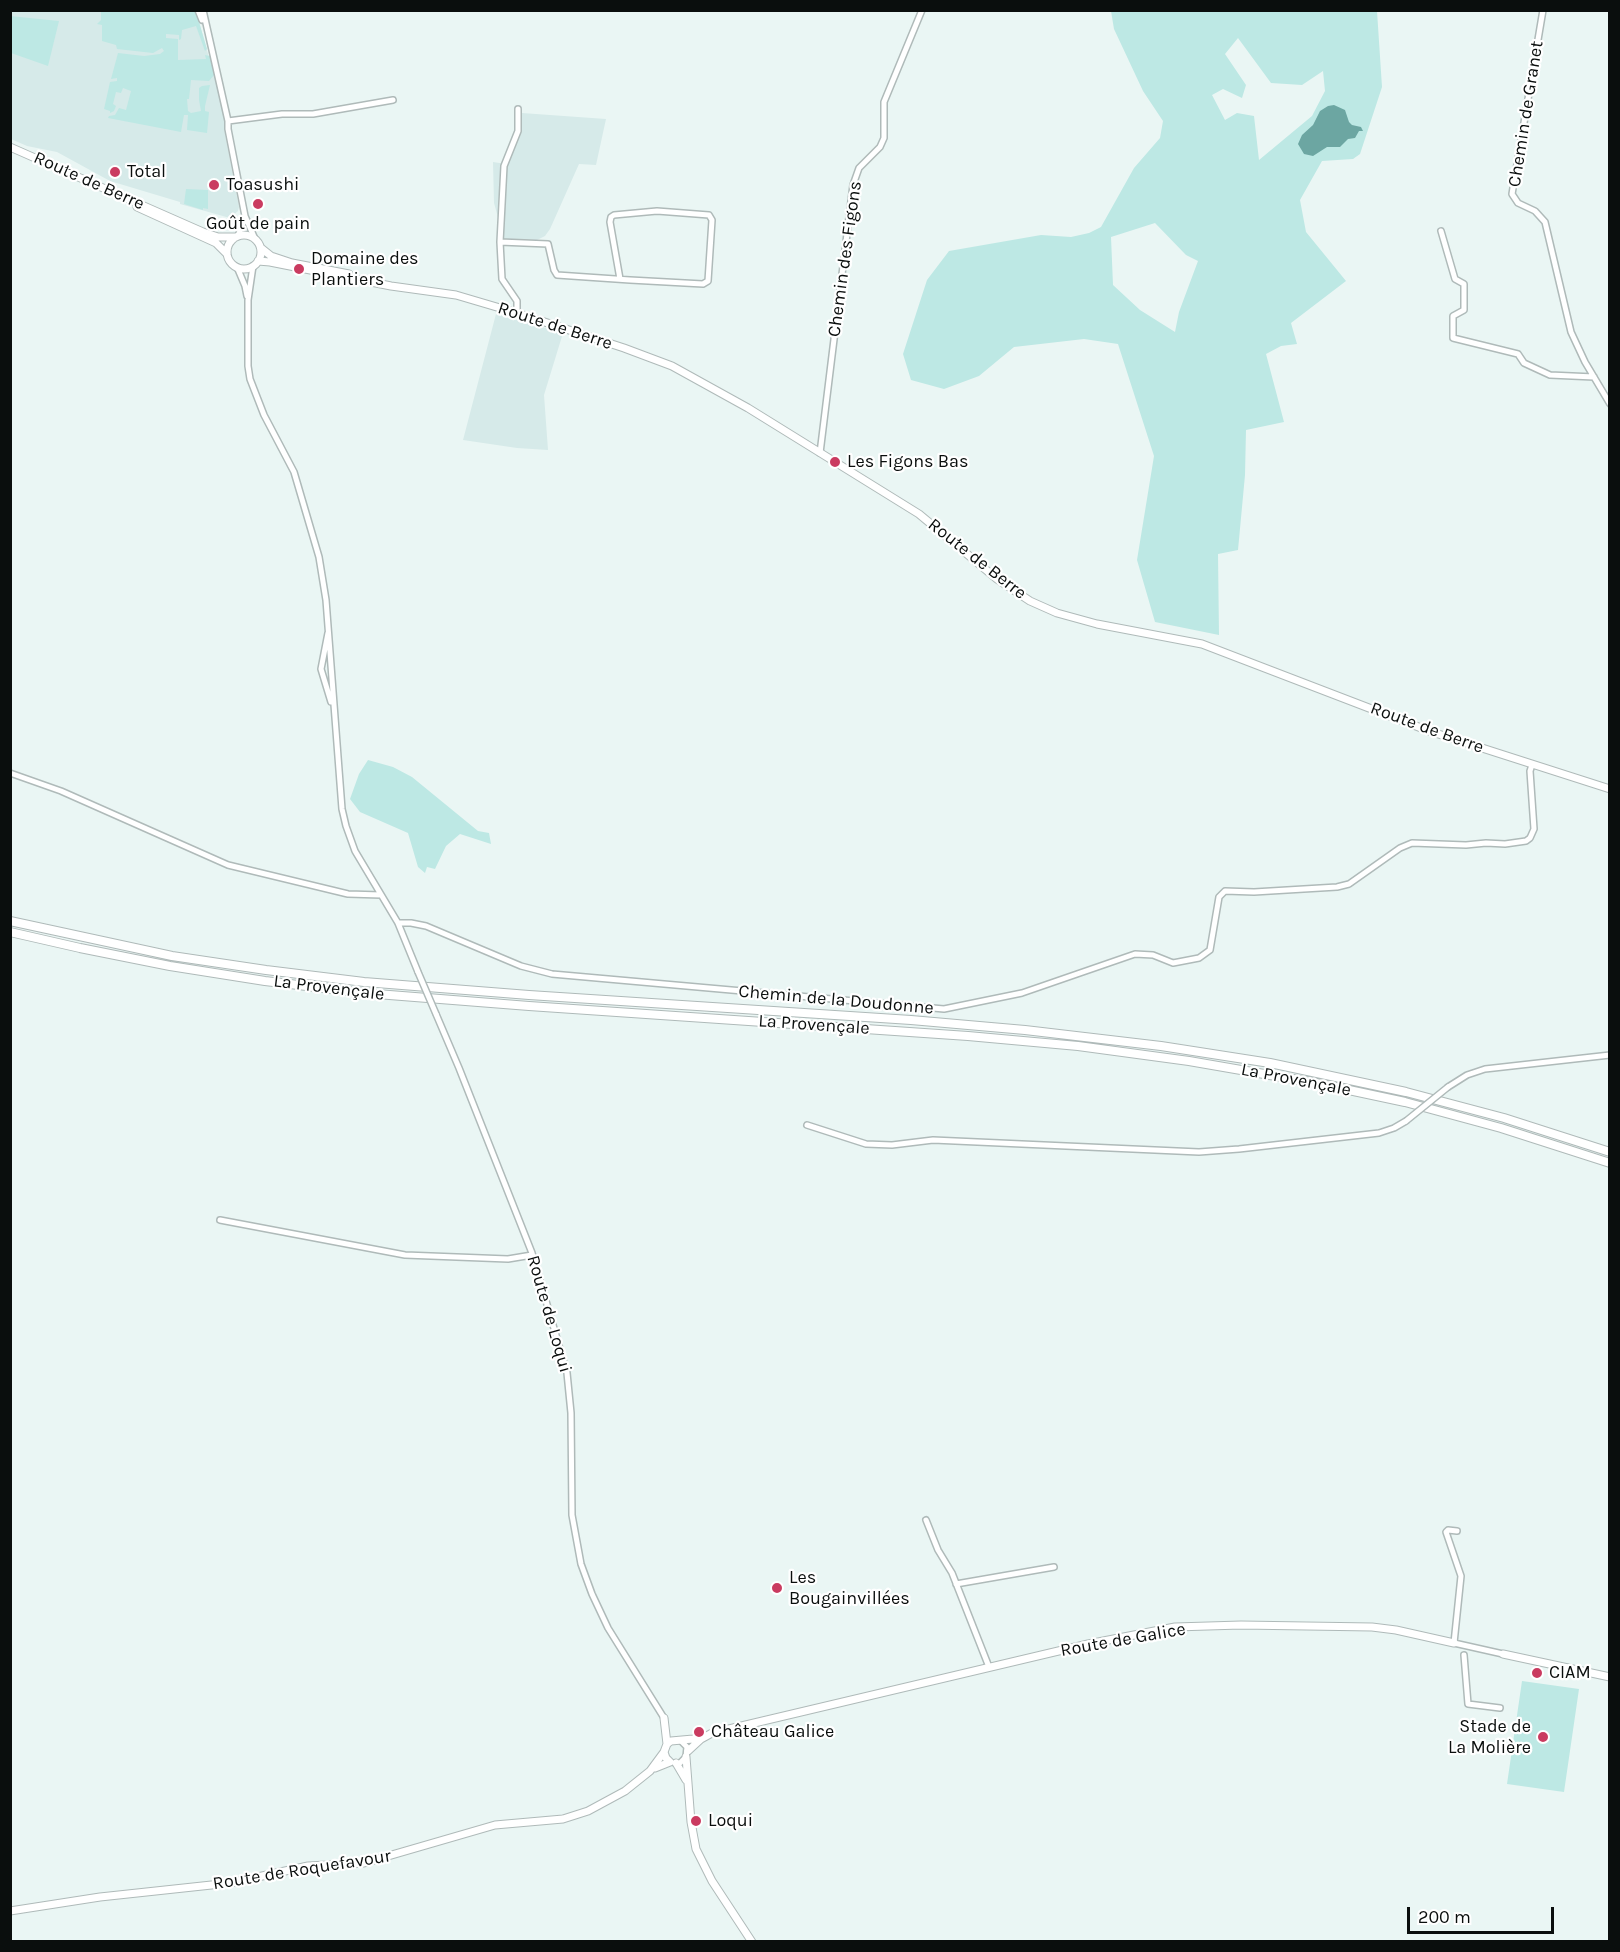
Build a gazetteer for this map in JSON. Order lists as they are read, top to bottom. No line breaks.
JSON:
{"streets":{"highway":["La Provençale"],"main road":["Route de Berre","Route de Galice","Route de Roquefavour"],"street":["Chemin de Granet","Chemin des Figons","Chemin de la Doudonne","Route de Loqui"]},"crossings":[["Route de Berre","Chemin des Figons"],["Route de Berre","Chemin de la Doudonne"],["Chemin de la Doudonne","Route de Loqui"]],"places":["Total","Toasushi","Goût de pain","Domaine des Plantiers","Les Figons Bas","Les Bougainvillées","CIAM","Château Galice","Stade de La Molière","Loqui"],"scale_bar":"200 m"}
